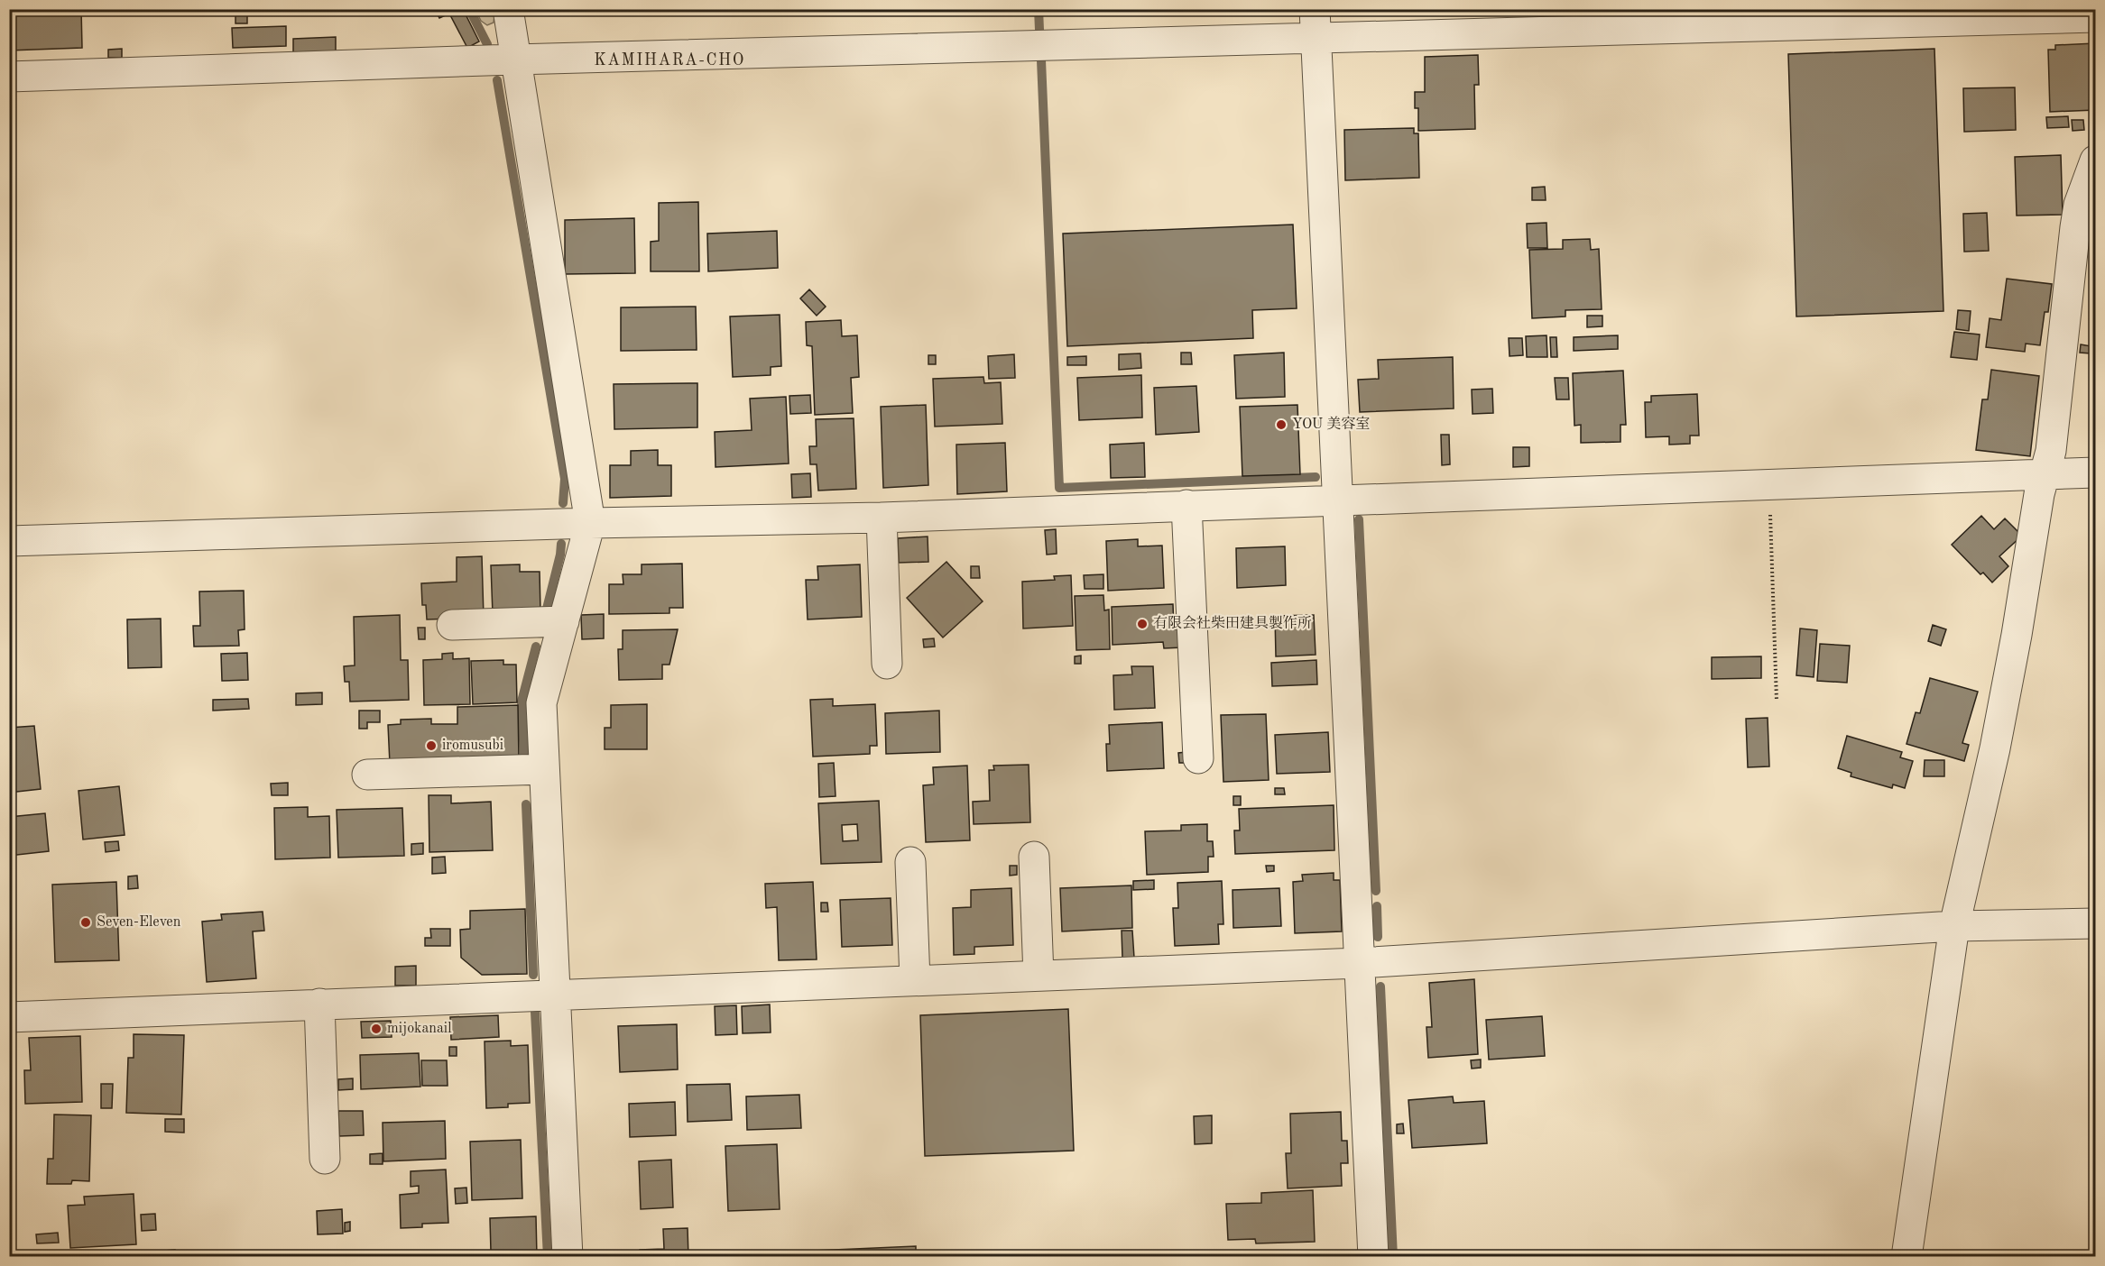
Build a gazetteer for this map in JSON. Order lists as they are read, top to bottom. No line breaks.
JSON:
{"districts":["KAMIHARA-CHO"],"places":["YOU 美容室","有限会社柴田建具製作所","iromusubi","Seven-Eleven","mijokanail"]}
